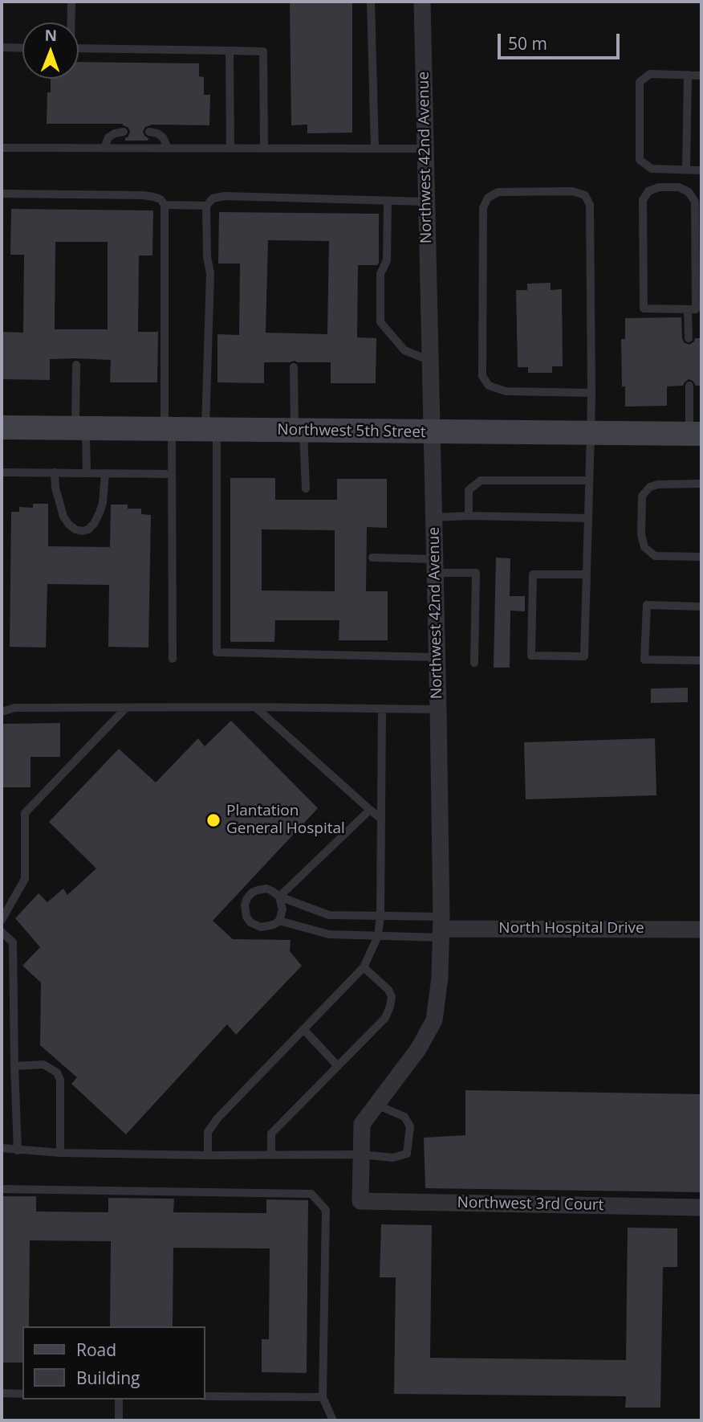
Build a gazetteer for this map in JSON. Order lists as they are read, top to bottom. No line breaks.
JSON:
{"streets":{"street":["Northwest 42nd Avenue","Northwest 5th Street","North Hospital Drive","Northwest 3rd Court"]},"crossings":[["Northwest 42nd Avenue","Northwest 5th Street"],["Northwest 42nd Avenue","North Hospital Drive"],["Northwest 42nd Avenue","Northwest 3rd Court"]],"places":["Plantation General Hospital"],"legend":["Road","Building"],"scale_bar":"50 m","north":"top"}
